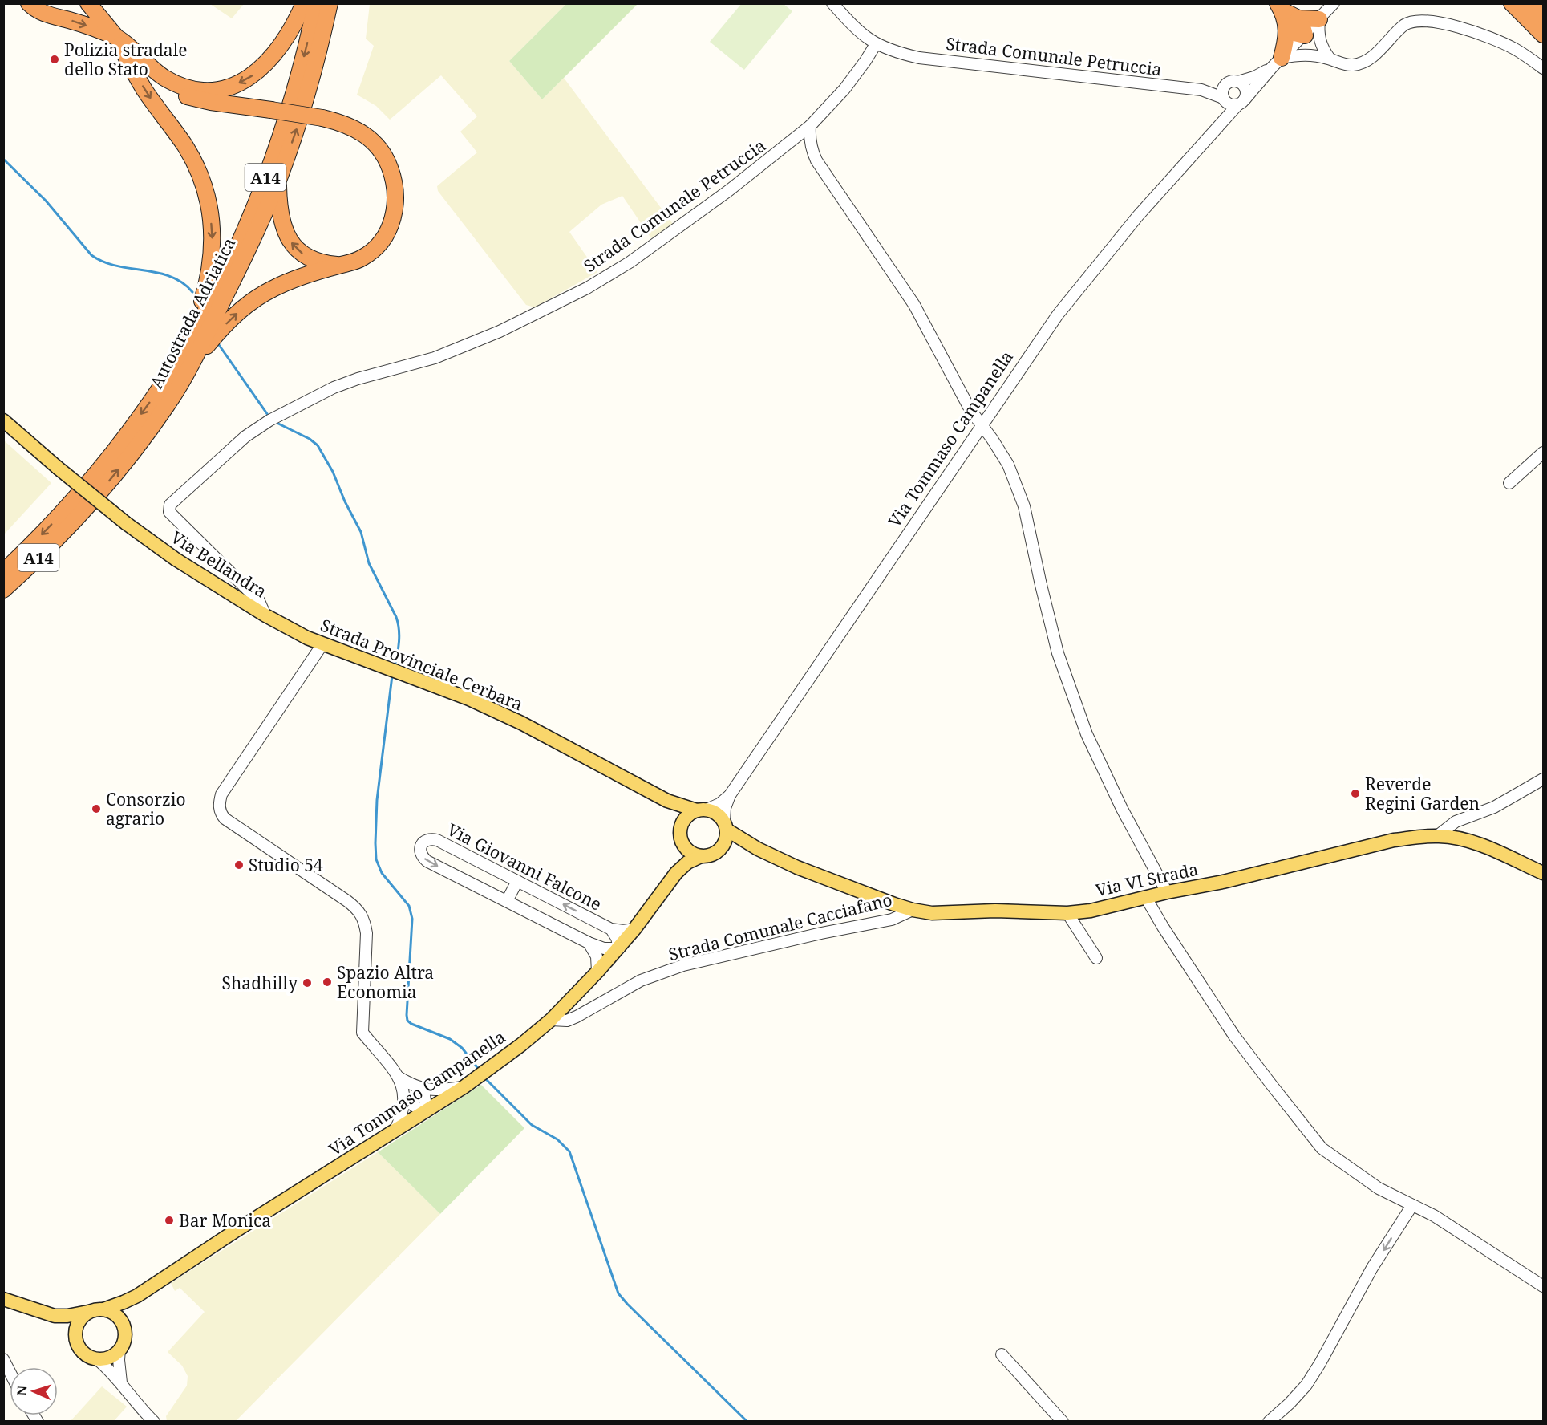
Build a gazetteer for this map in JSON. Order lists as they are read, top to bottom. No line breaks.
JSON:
{"streets":{"highway":["A14","Autostrada Adriatica"],"main road":["Via Tommaso Campanella","Via Bellandra","Strada Provinciale Cerbara","Via VI Strada"],"street":["Strada Comunale Petruccia","Via Giovanni Falcone","Strada Comunale Cacciafano"]},"crossings":[["Strada Comunale Petruccia","Via Tommaso Campanella"],["Strada Comunale Petruccia","Via Bellandra"],["A14","Autostrada Adriatica"],["Via Tommaso Campanella","Strada Provinciale Cerbara"],["Via Tommaso Campanella","Via Giovanni Falcone"],["Via Tommaso Campanella","Via VI Strada"],["Via Tommaso Campanella","Strada Comunale Cacciafano"],["Via Bellandra","Strada Provinciale Cerbara"],["Strada Provinciale Cerbara","Via VI Strada"],["Via VI Strada","Strada Comunale Cacciafano"]],"places":["Polizia stradale dello Stato","Reverde Regini Garden","Consorzio agrario","Studio 54","Spazio Altra Economia","Shadhilly","Bar Monica"],"north":"left"}
